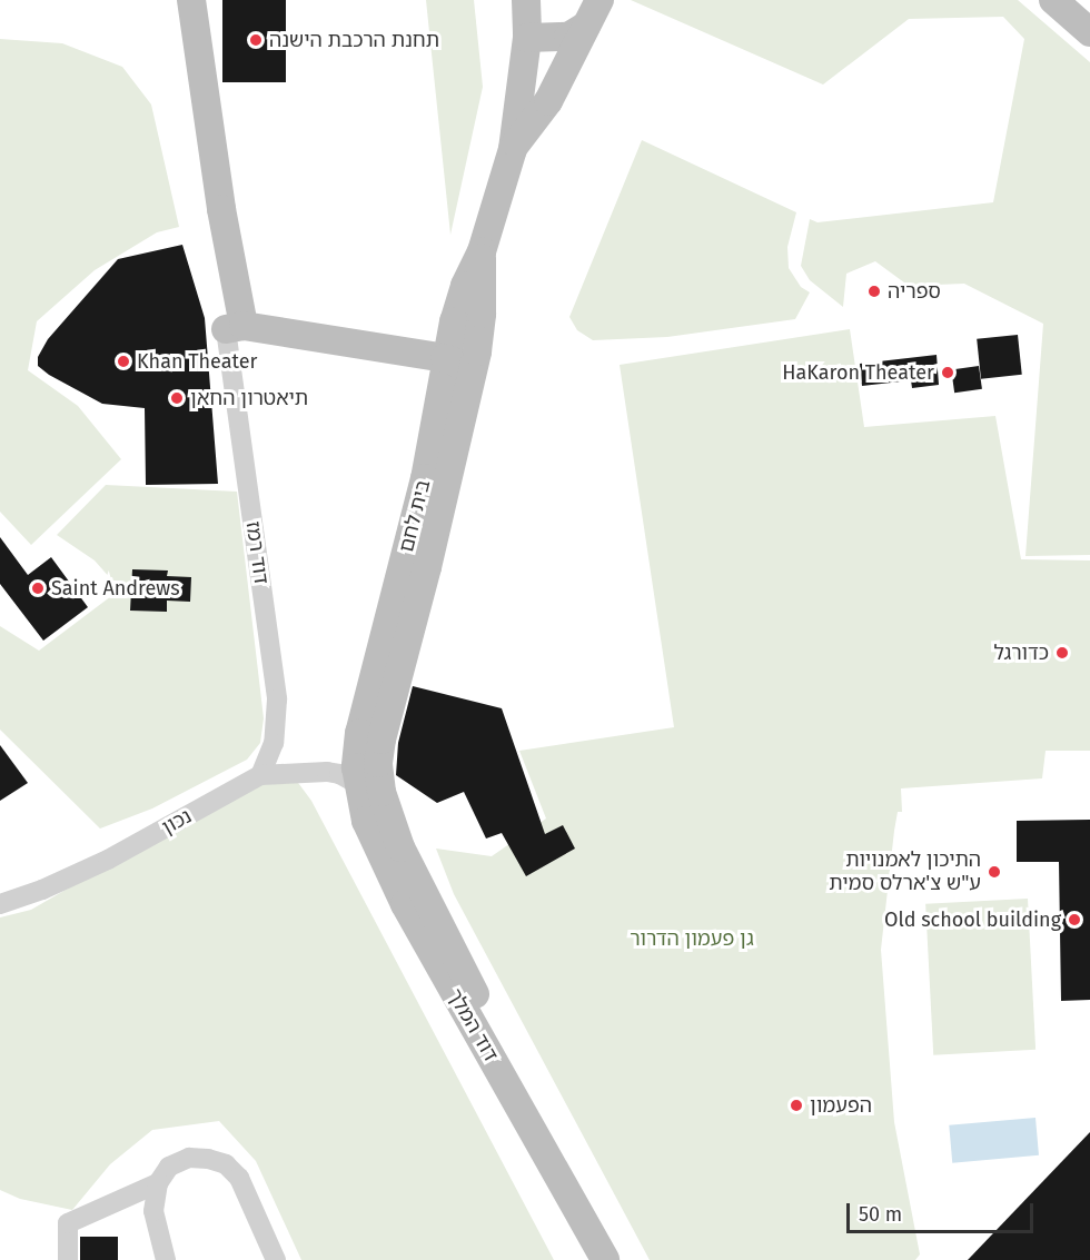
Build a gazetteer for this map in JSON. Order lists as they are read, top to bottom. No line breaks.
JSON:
{"streets":{"street":["בית לחם","דוד רמז","נכון","דוד המלך"]},"crossings":[["בית לחם","נכון"],["בית לחם","דוד המלך"],["דוד רמז","נכון"],["נכון","דוד המלך"]],"parks":["גן פעמון הדרור"],"places":["תחנת הרכבת הישנה","ספריה","Khan Theater","HaKaron Theater","תיאטרון החאן","Saint Andrews","כדורגל","התיכון לאמנויות ע\"ש צ'ארלס סמית","Old school building","הפעמון"],"scale_bar":"50 m"}
